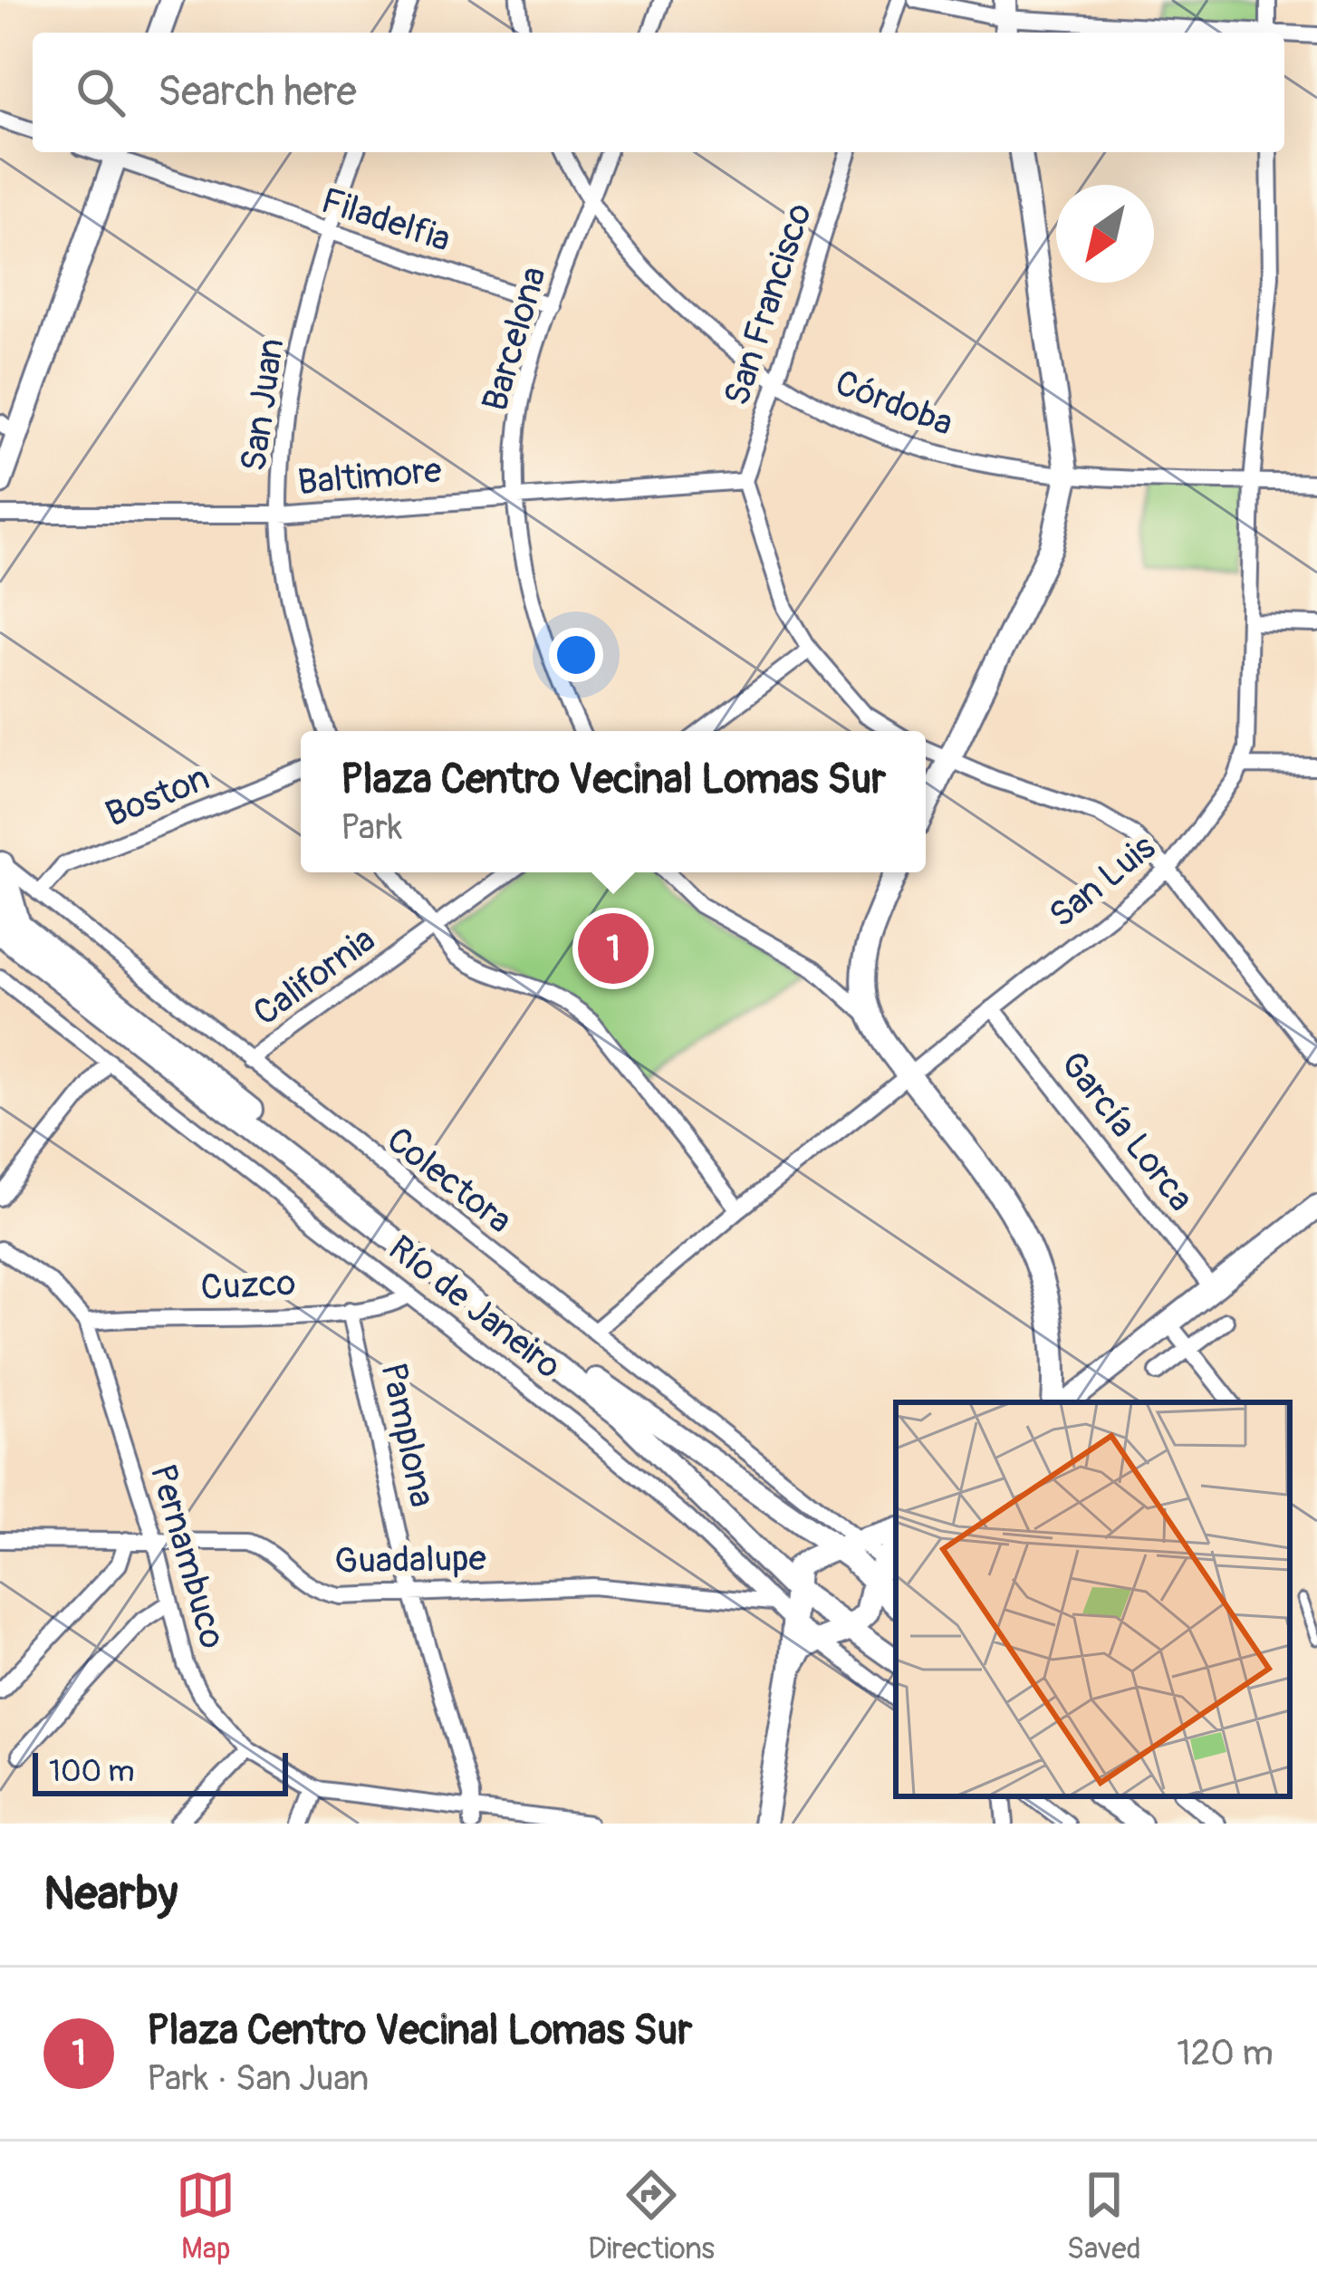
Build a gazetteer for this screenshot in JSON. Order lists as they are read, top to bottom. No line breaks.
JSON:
{"streets":{"street":["Filadelfia","San Francisco","Barcelona","Córdoba","San Juan","Baltimore","Boston","San Luis","California","García Lorca","Colectora","Cuzco","Río de Janeiro","Pamplona","Pernambuco","Guadalupe"]},"crossings":[["Filadelfia","Barcelona"],["Filadelfia","San Juan"],["San Francisco","Córdoba"],["San Francisco","Baltimore"],["Barcelona","Córdoba"],["Barcelona","Baltimore"],["San Juan","Baltimore"],["Boston","Colectora"],["San Luis","García Lorca"],["San Luis","Colectora"],["California","Colectora"],["Cuzco","Río de Janeiro"],["Cuzco","Pamplona"],["Cuzco","Pernambuco"],["Río de Janeiro","Guadalupe"],["Pamplona","Pernambuco"],["Pamplona","Guadalupe"],["Pernambuco","Guadalupe"]],"scale_bar":"100 m","north":"bottom left","page":{"search":"Search here","popup":["Plaza Centro Vecinal Lomas Sur","Park"],"pins":"1","scale":"100 m","heading":"Nearby","list":[{"mark":"1","name":"Plaza Centro Vecinal Lomas Sur","note":"Park · San Juan","value":"120 m"}],"nav":["Map","Directions","Saved"]}}
